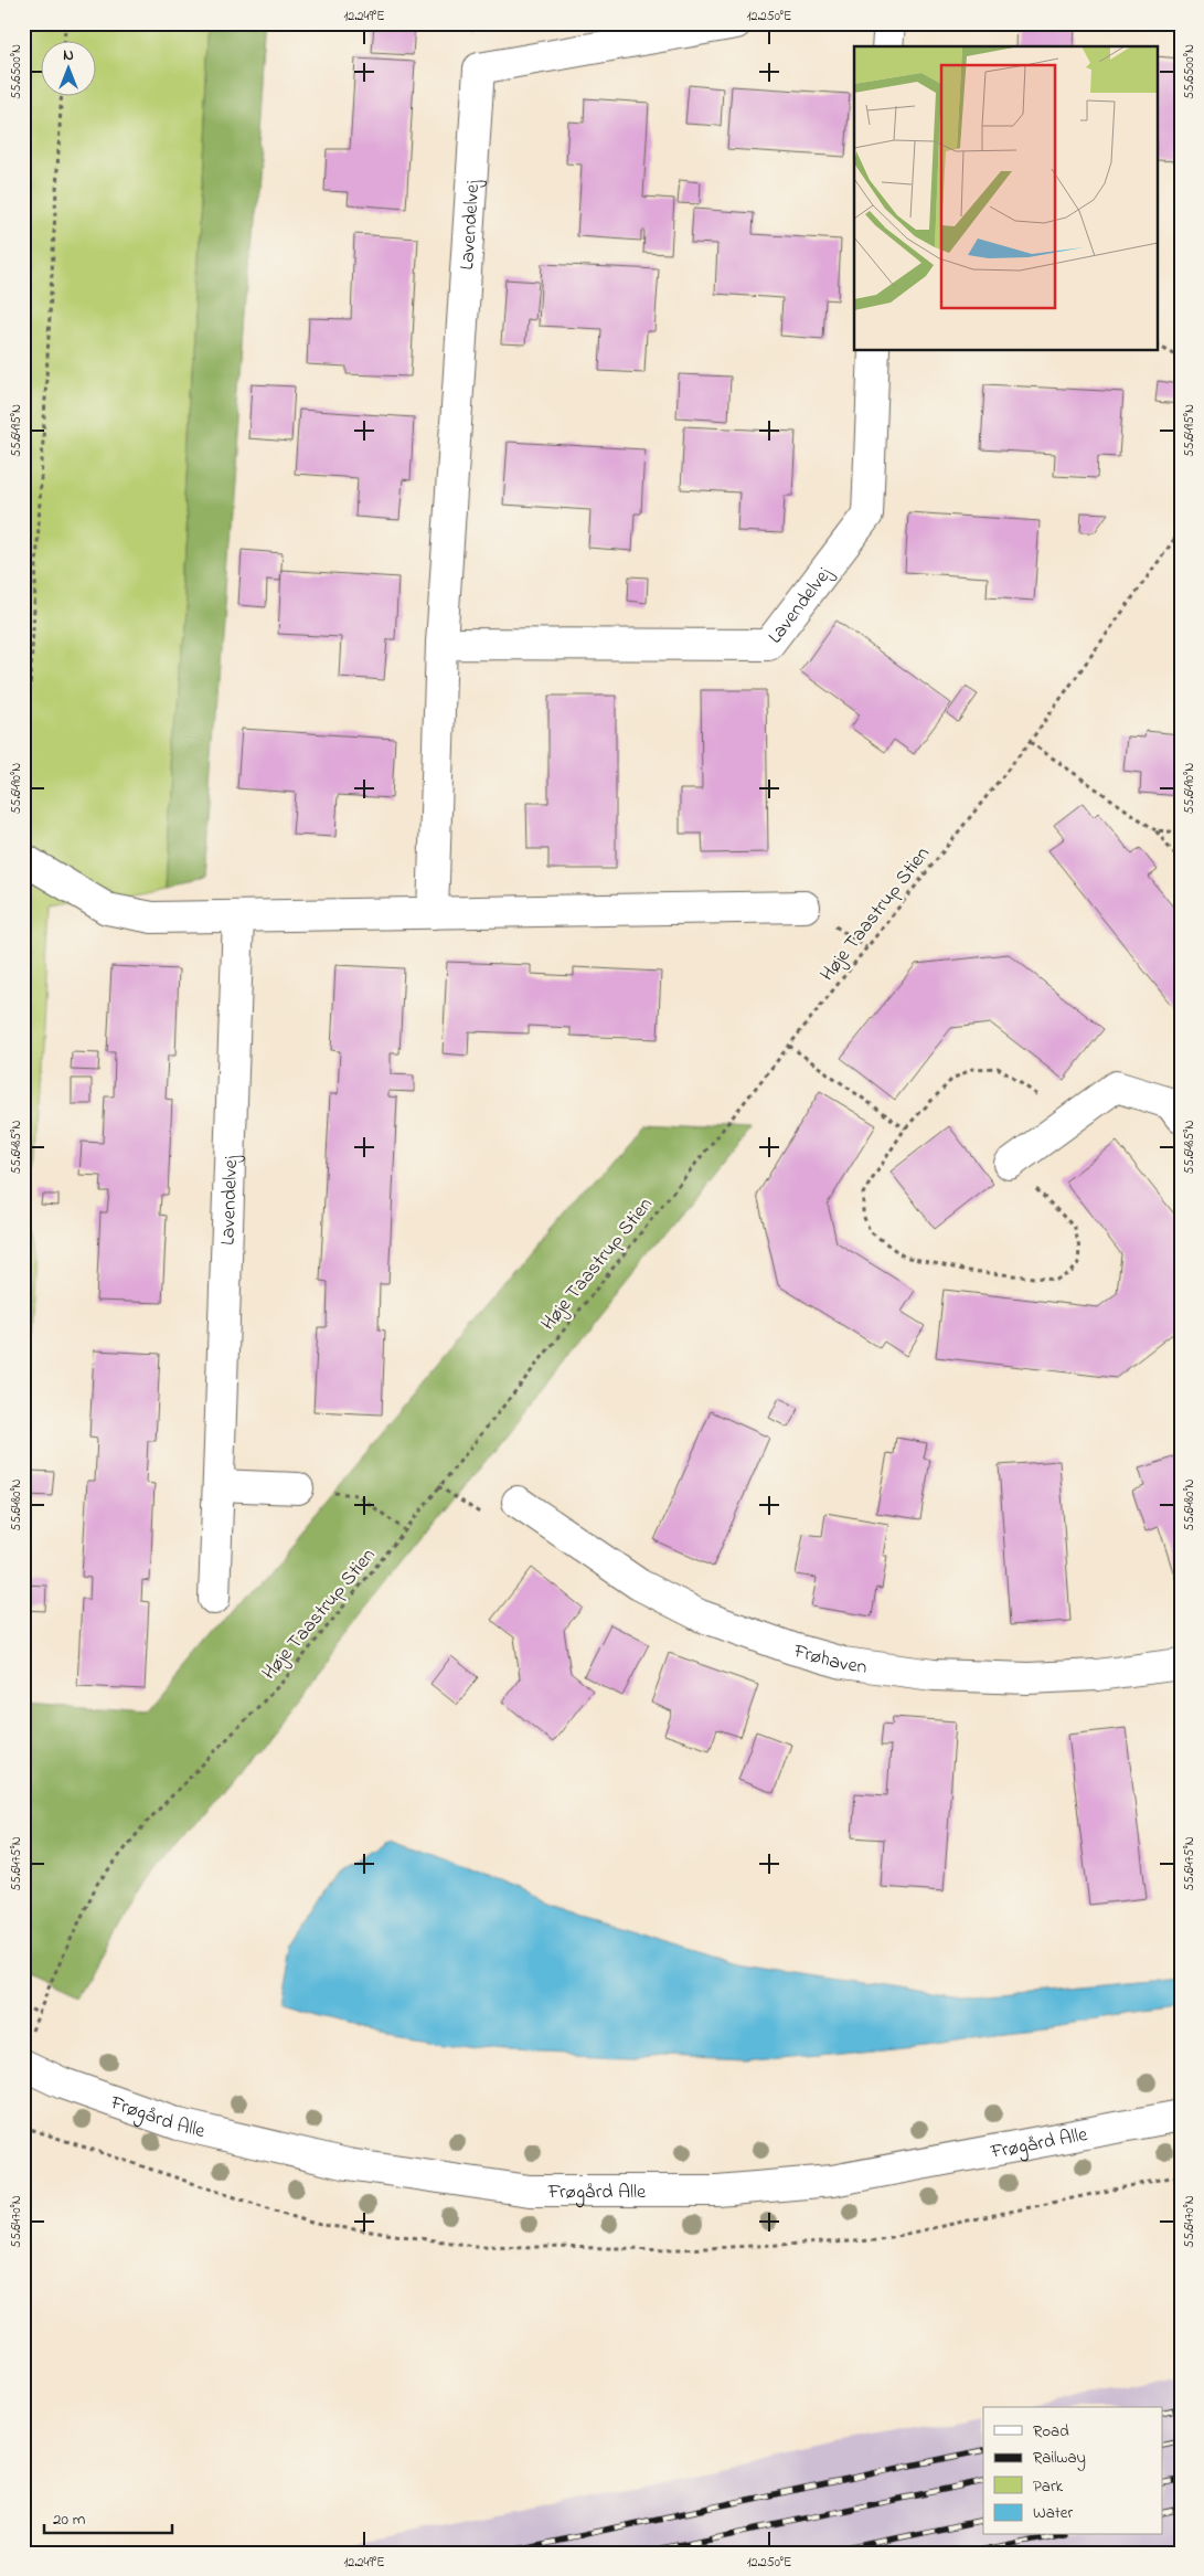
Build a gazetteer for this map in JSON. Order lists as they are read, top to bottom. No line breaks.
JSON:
{"streets":{"street":["Lavendelvej","Frøhaven","Frøgård Alle"],"path":["Høje Taastrup Stien"]},"legend":["Road","Railway","Park","Water"],"scale_bar":"20 m","north":"top","coordinates":["12.249°E","12.250°E","55.6500°N","55.6495°N","55.6490°N","55.6485°N","55.6480°N","55.6475°N","55.6470°N"]}
